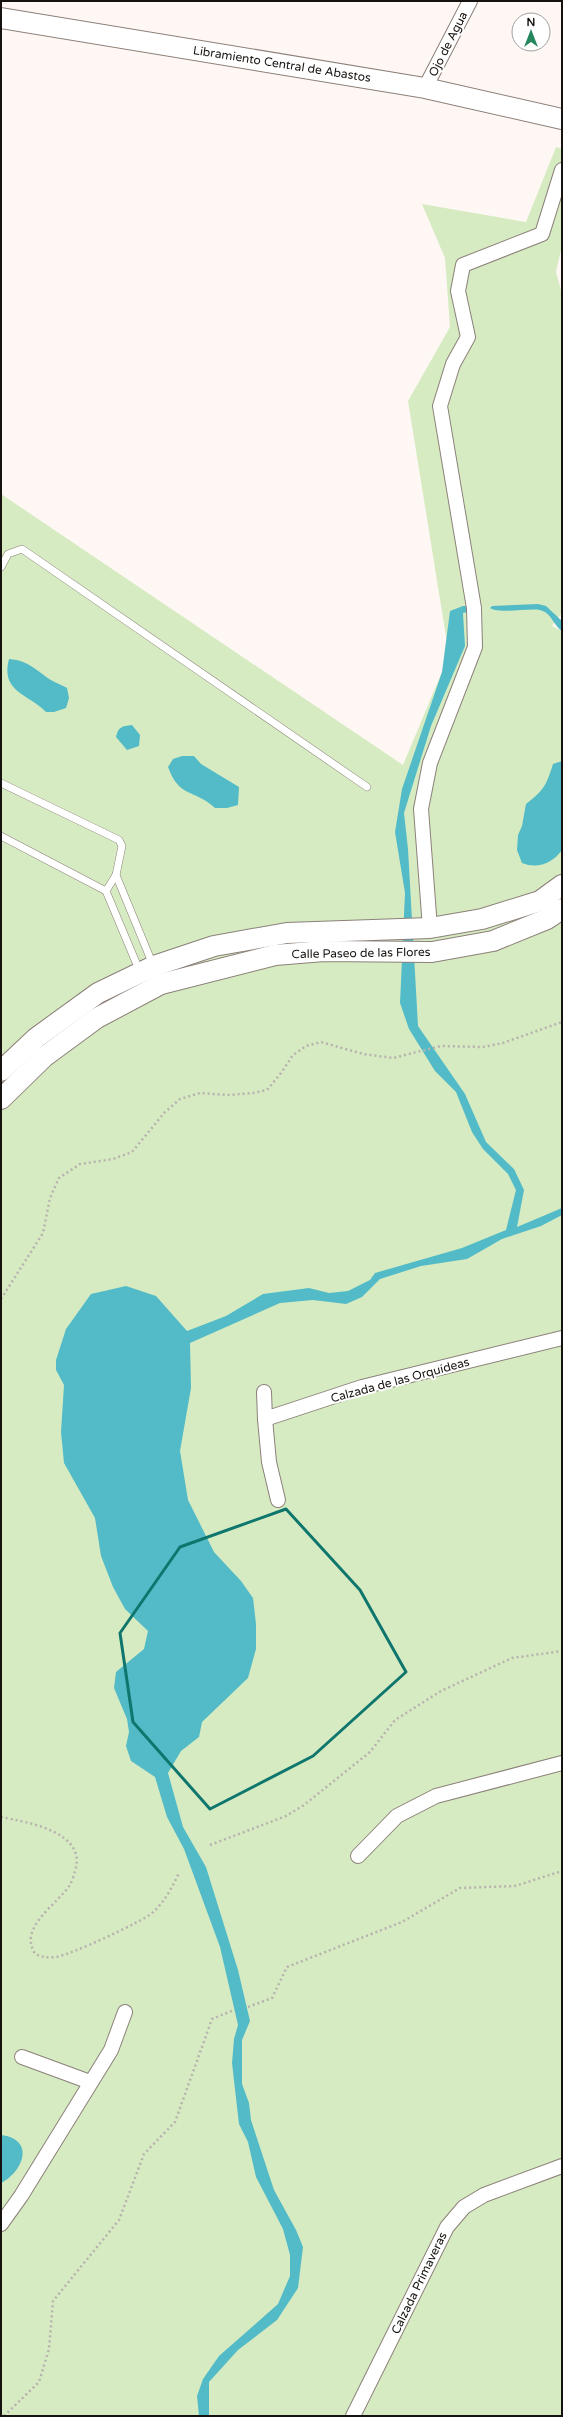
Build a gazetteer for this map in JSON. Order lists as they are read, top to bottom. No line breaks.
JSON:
{"streets":{"street":["Ojo de Agua","Libramiento Central de Abastos","Calle Paseo de las Flores","Calzada de las Orquídeas","Calzada Primaveras"]},"crossings":[["Ojo de Agua","Libramiento Central de Abastos"]],"north":"top"}
